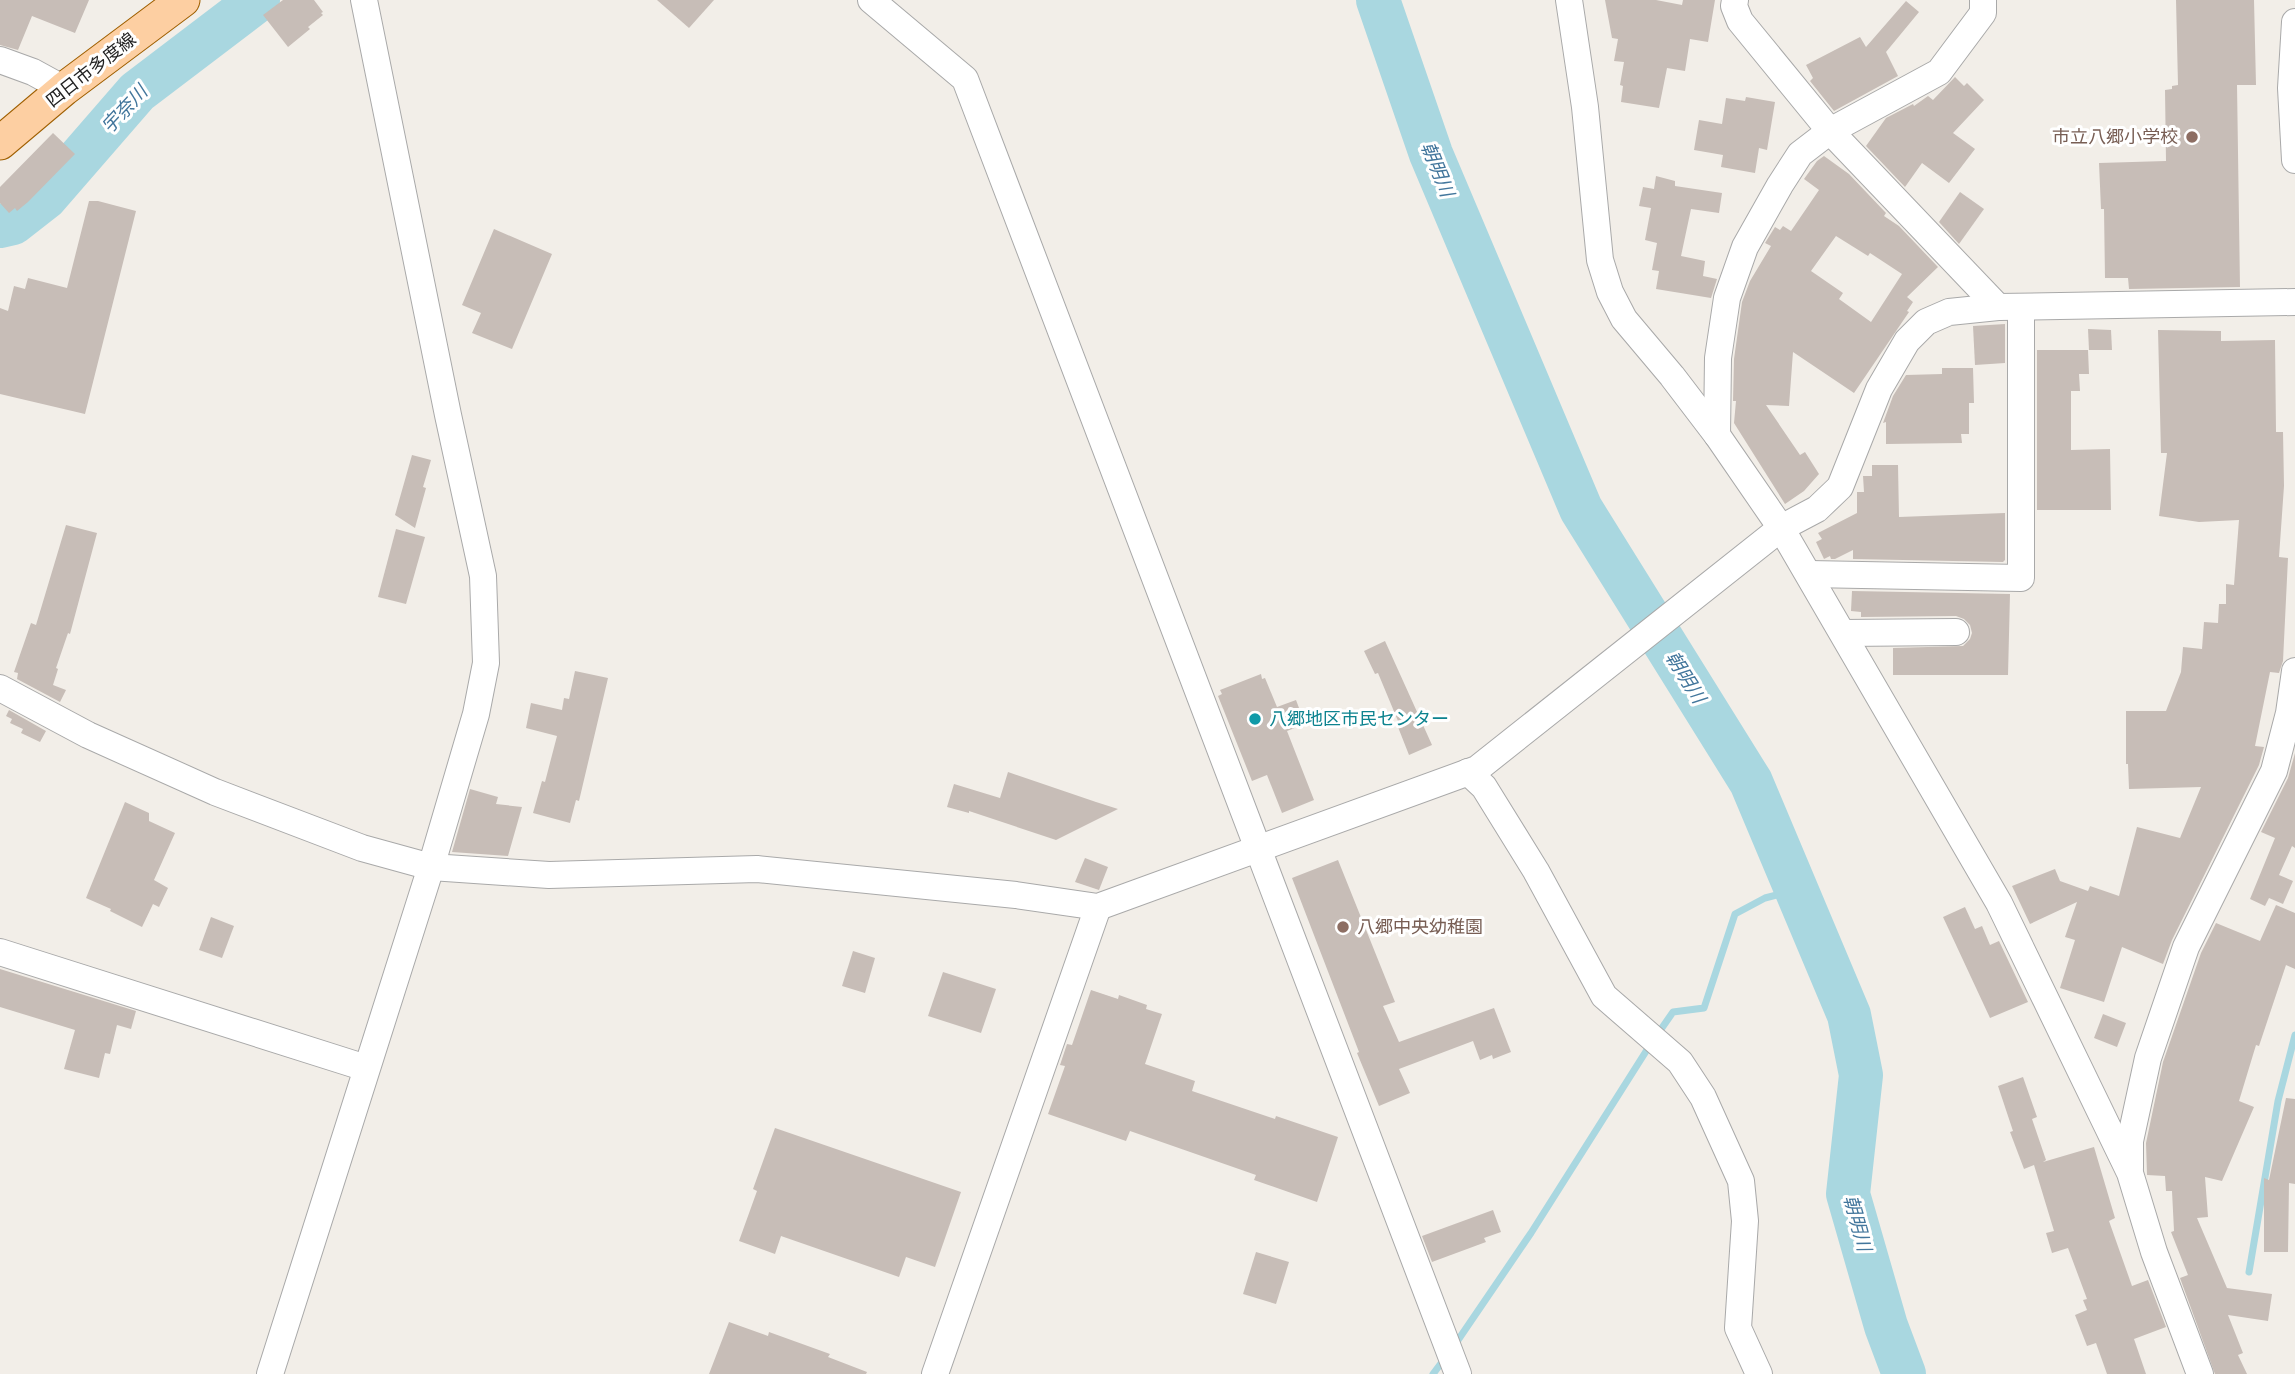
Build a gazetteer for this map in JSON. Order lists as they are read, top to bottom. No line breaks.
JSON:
{"streets":{"main road":["四日市多度線"]},"water":["宇奈川","朝明川"],"places":["市立八郷小学校","八郷地区市民センター","八郷中央幼稚園"]}
